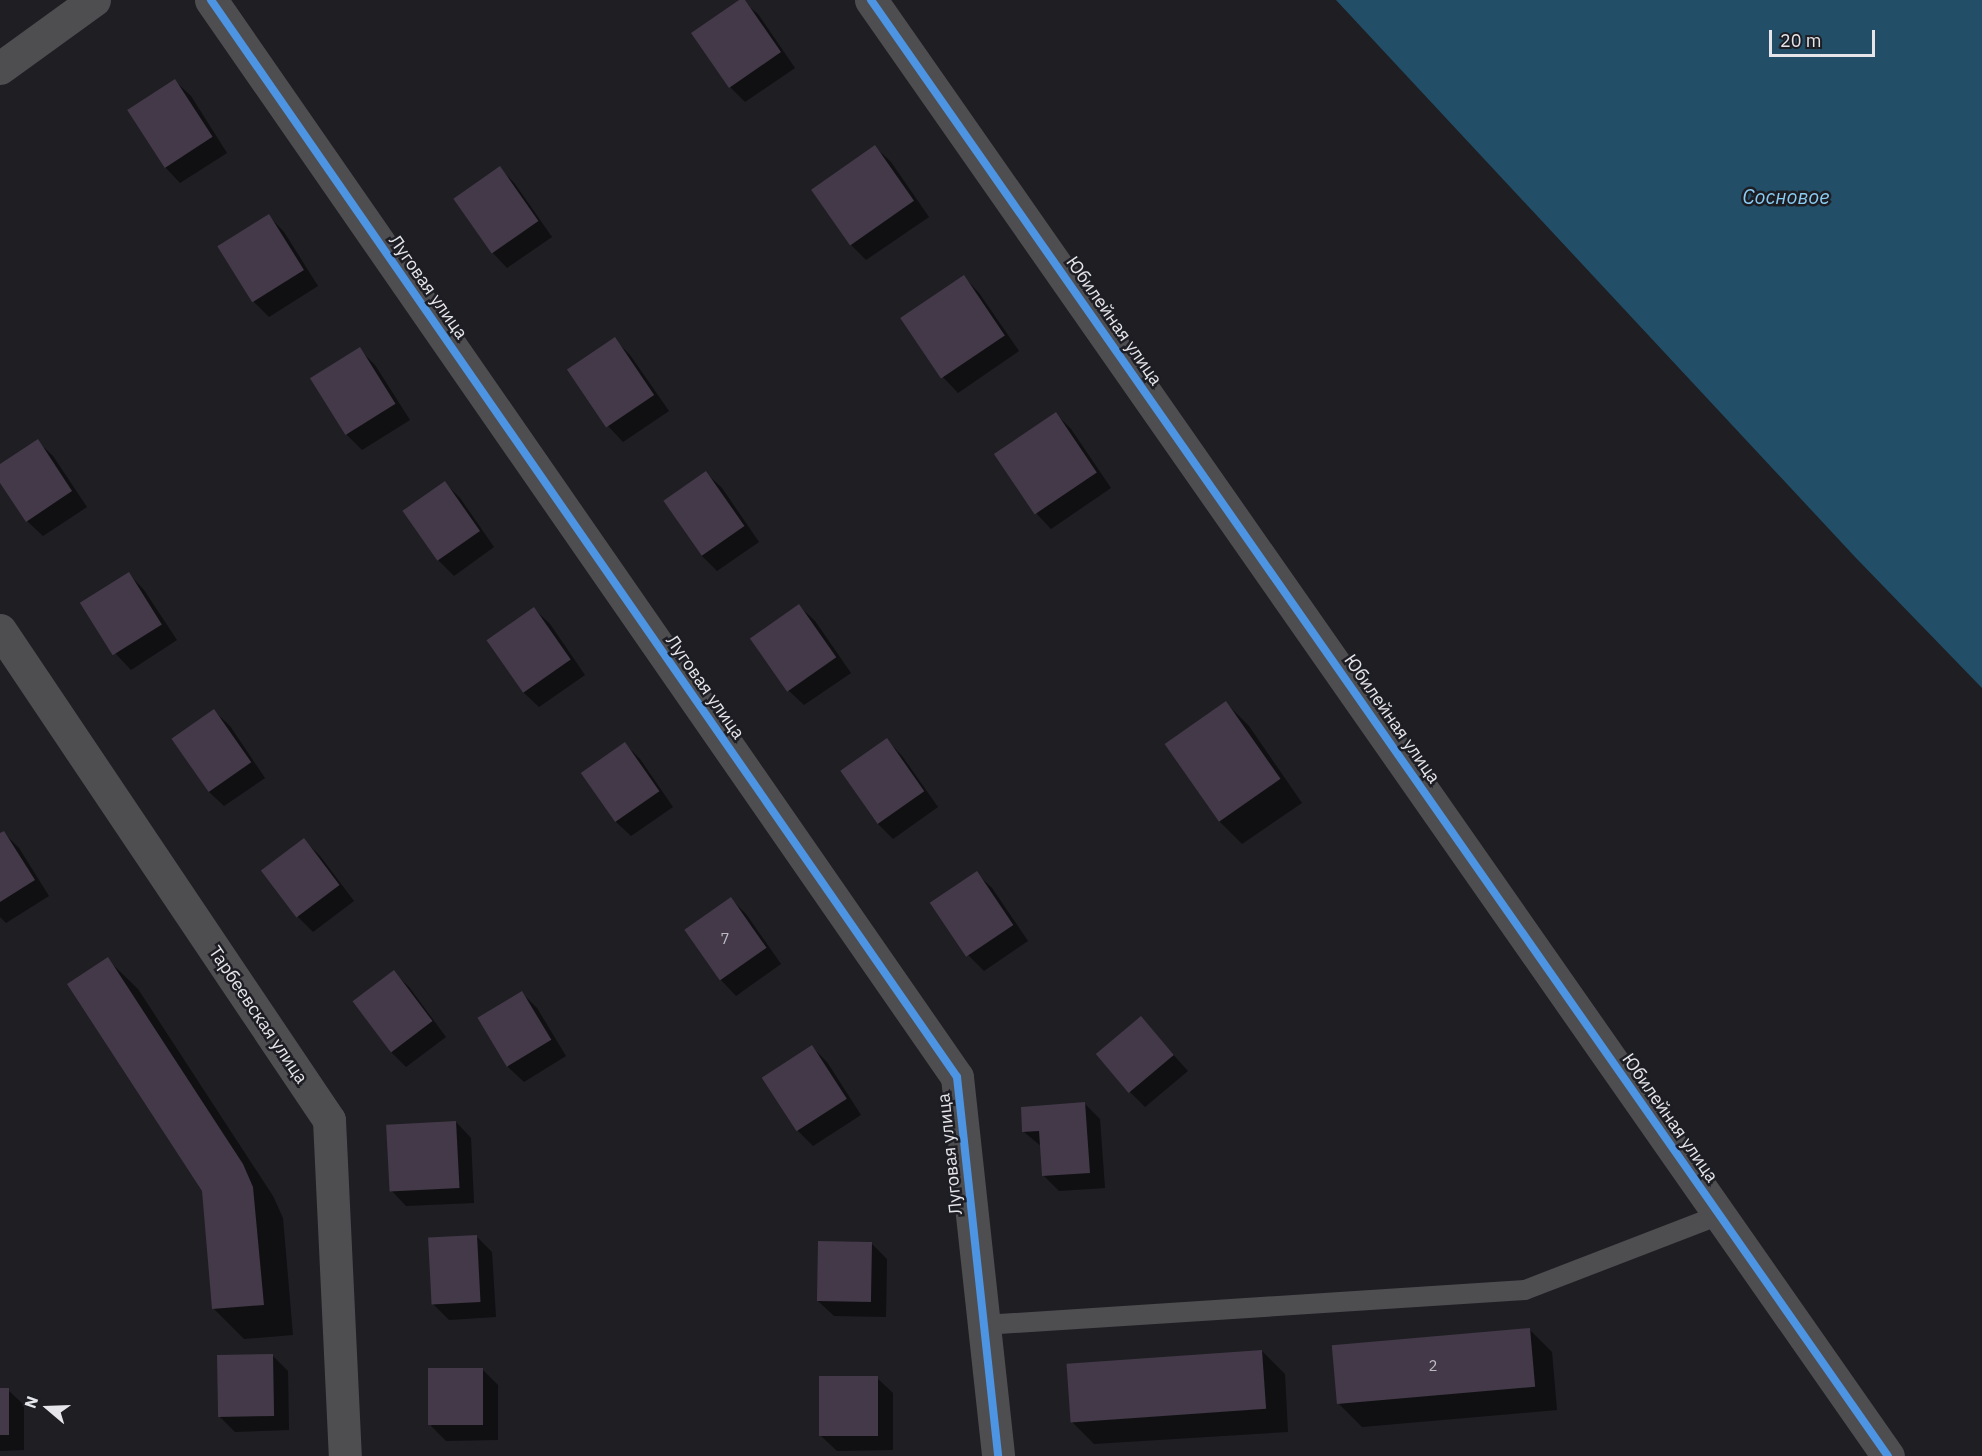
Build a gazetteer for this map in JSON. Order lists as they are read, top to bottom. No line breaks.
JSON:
{"streets":{"street":["Луговая улица","Юбилейная улица","Тарбеевская улица"]},"water":["Сосновое"],"house_numbers":["7","2"],"scale_bar":"20 m","north":"left"}
